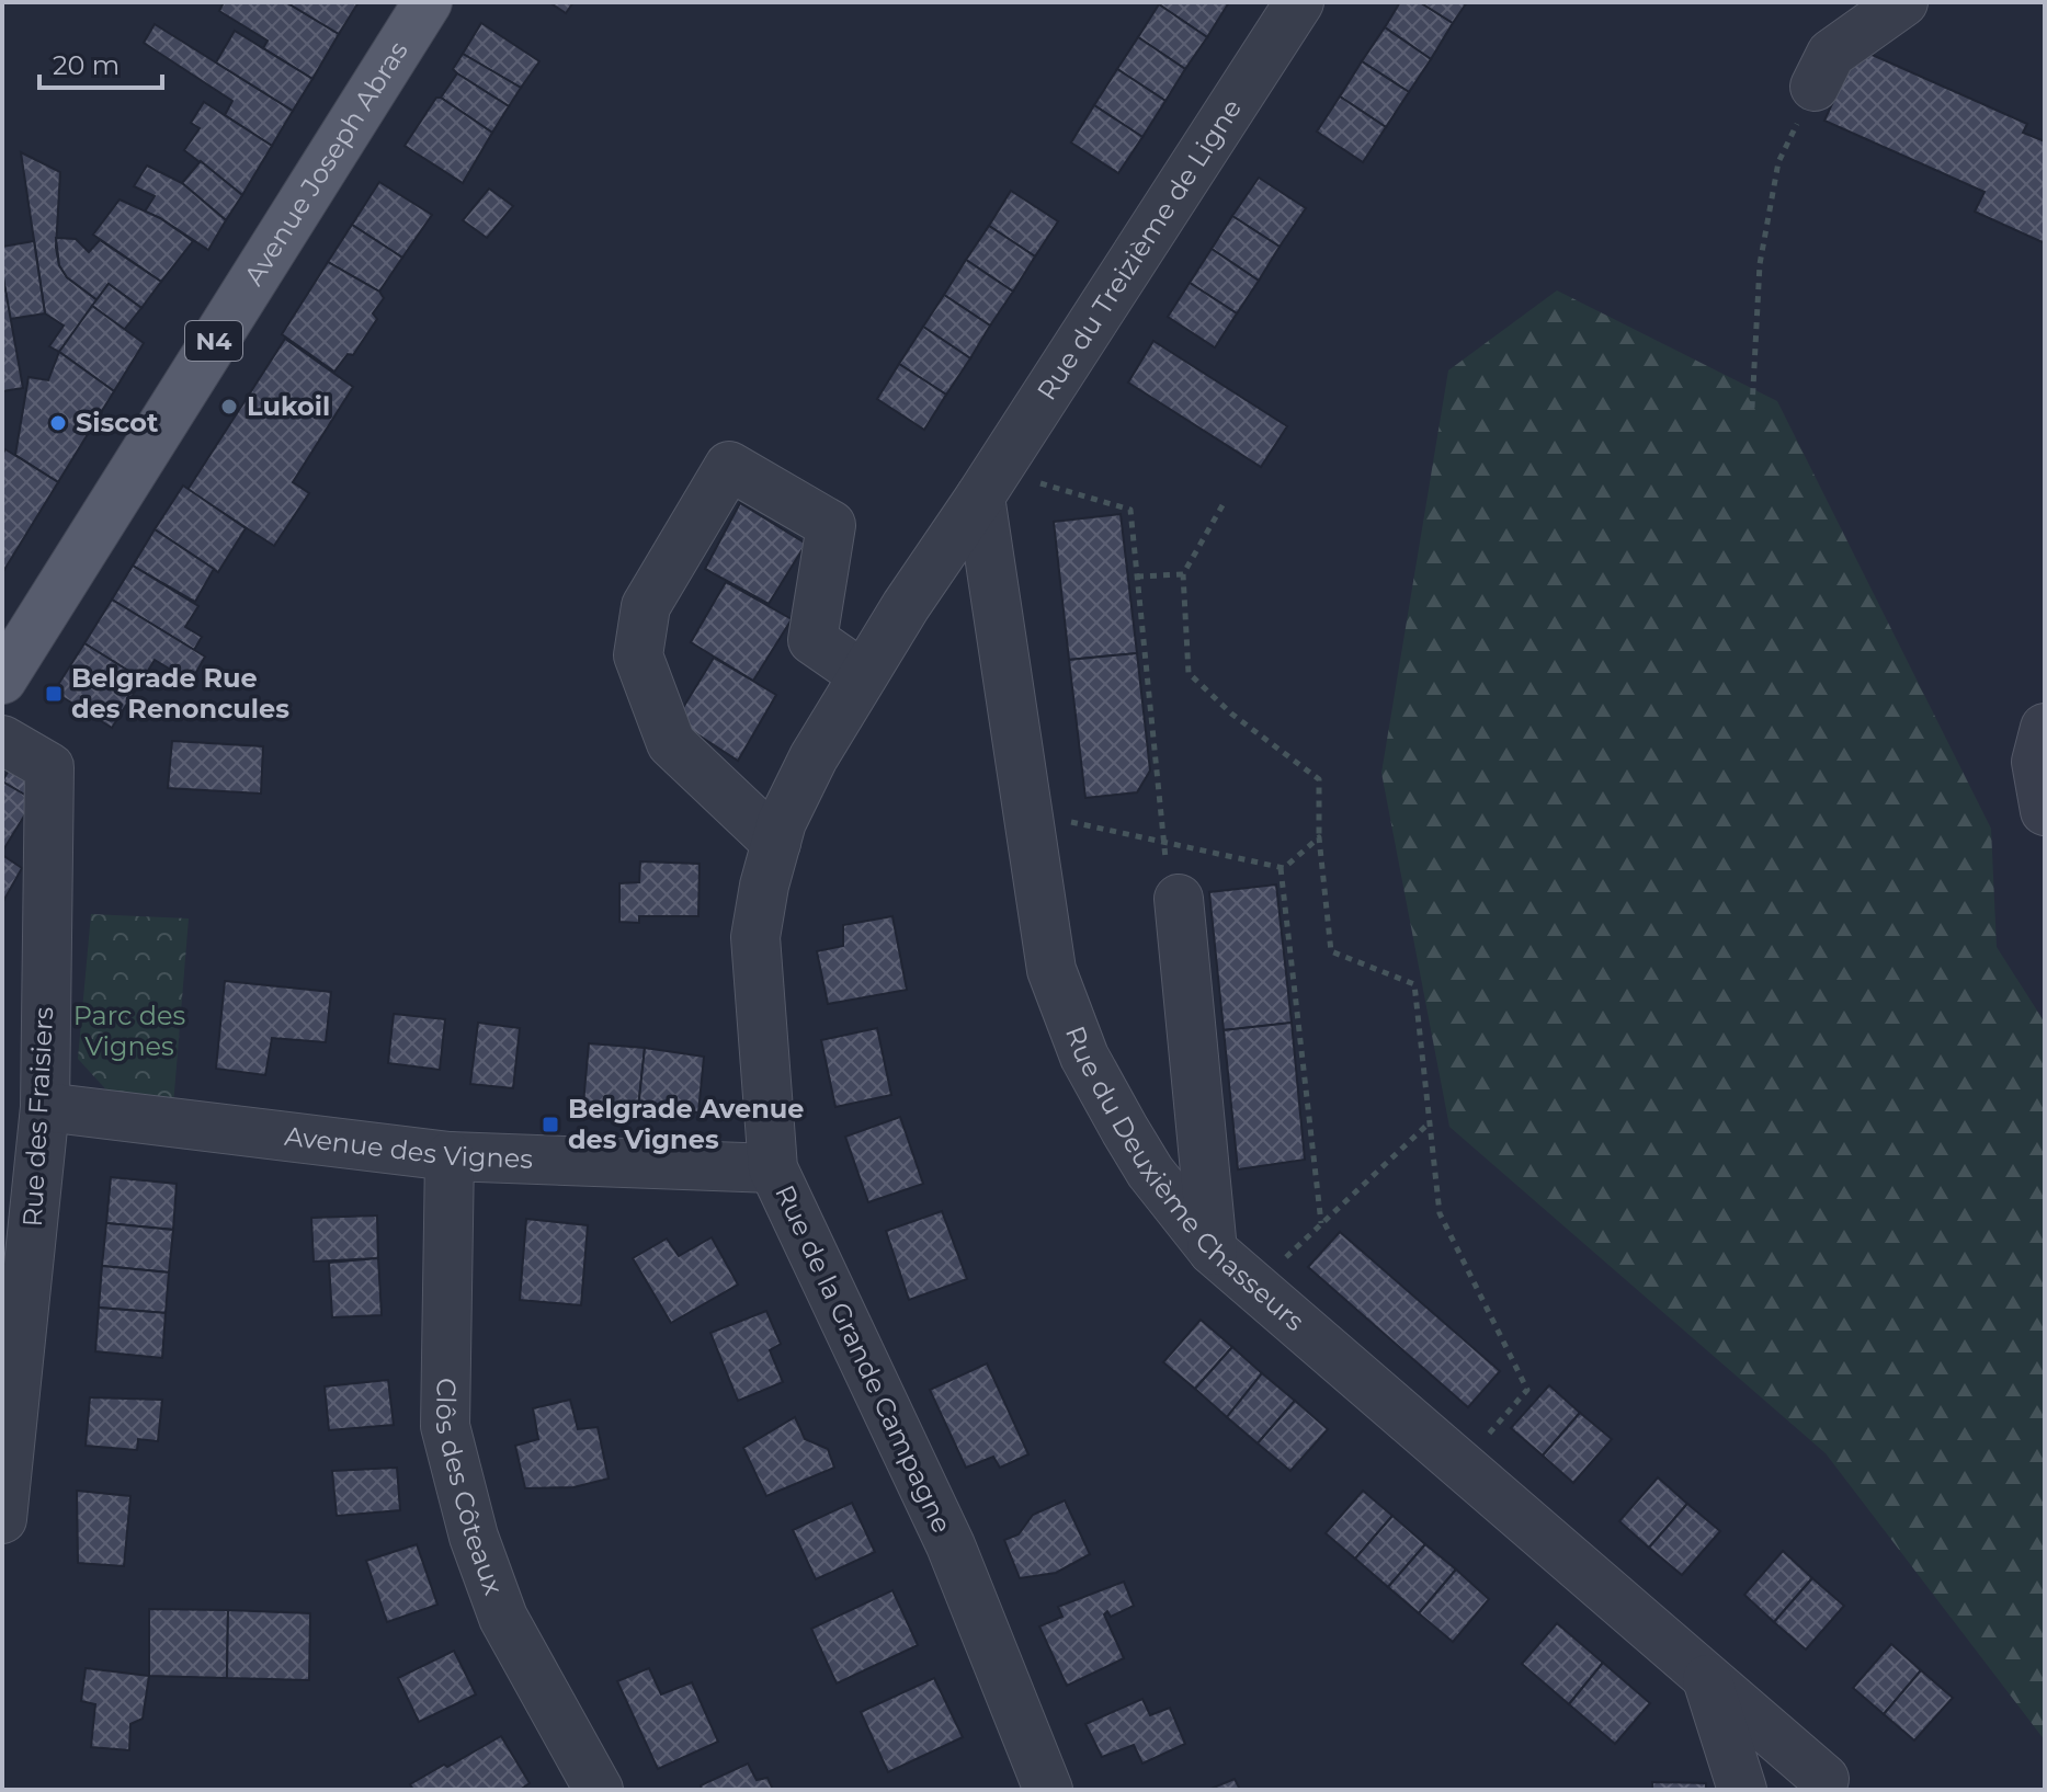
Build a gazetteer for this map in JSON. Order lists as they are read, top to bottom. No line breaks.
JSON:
{"streets":{"main road":["Avenue Joseph Abras","N4"],"street":["Rue du Treizième de Ligne","Rue des Fraisiers","Avenue des Vignes","Rue du Deuxième Chasseurs","Rue de la Grande Campagne","Clôs des Côteaux"]},"crossings":[["Rue du Treizième de Ligne","Rue du Deuxième Chasseurs"],["Rue du Treizième de Ligne","Rue de la Grande Campagne"],["Rue des Fraisiers","Avenue des Vignes"],["Avenue des Vignes","Rue de la Grande Campagne"],["Avenue des Vignes","Clôs des Côteaux"],["Rue du Deuxième Chasseurs","Rue de la Grande Campagne"]],"parks":["Parc des Vignes"],"places":{"other":["Lukoil","Siscot"],"transit":["Belgrade Rue des Renoncules","Belgrade Avenue des Vignes"]},"scale_bar":"20 m"}
